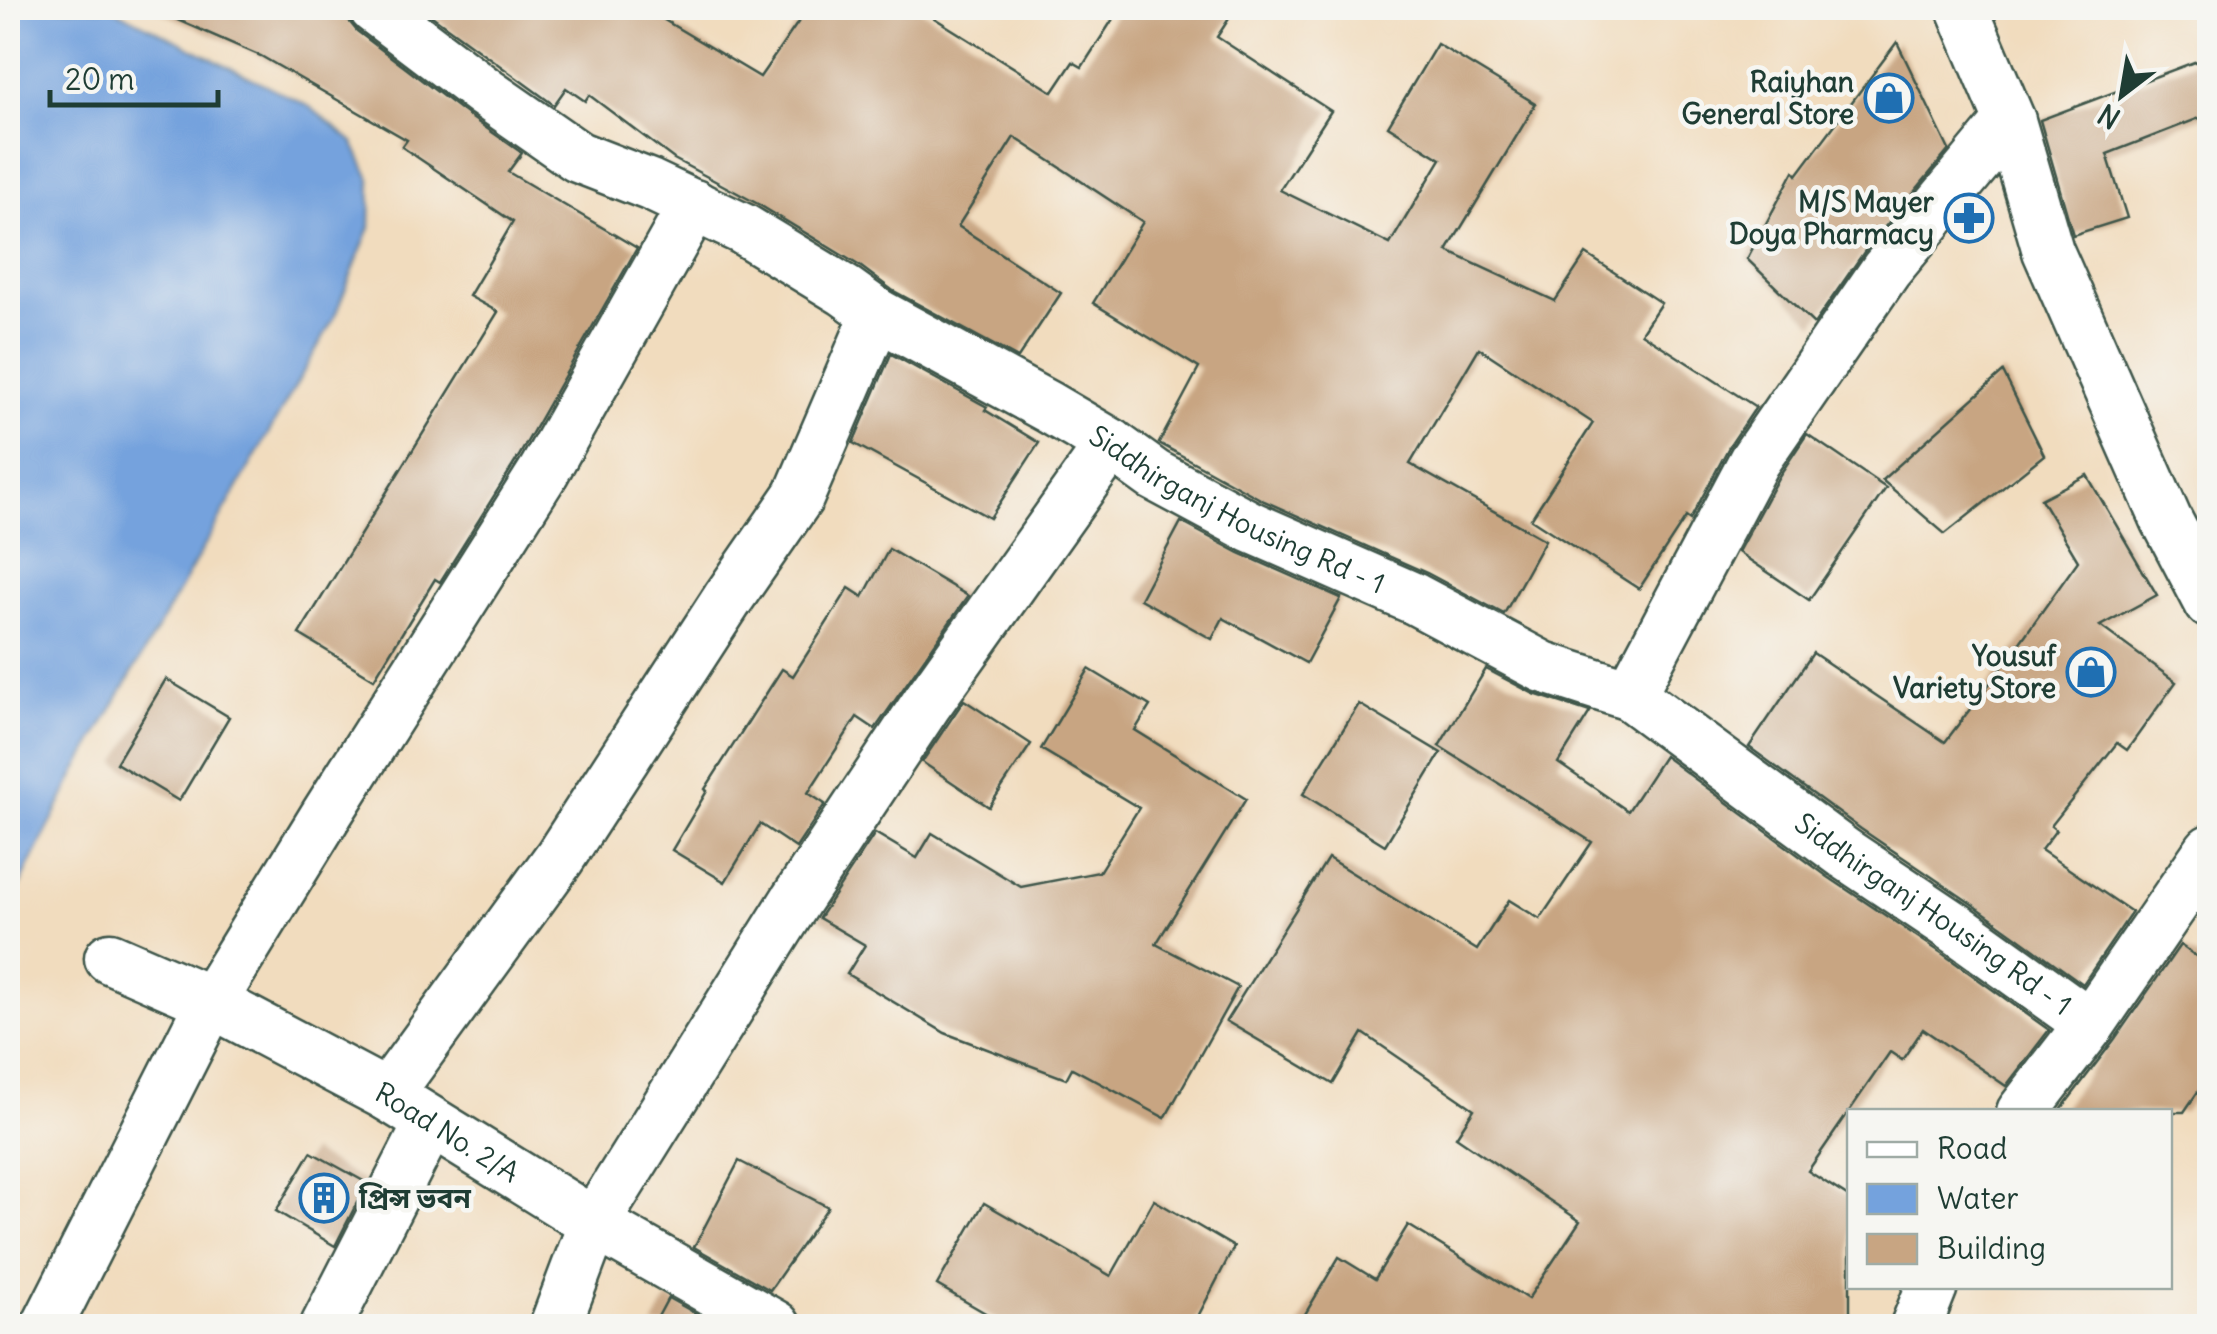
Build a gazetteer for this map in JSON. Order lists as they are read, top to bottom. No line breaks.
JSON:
{"streets":{"street":["Siddhirganj Housing Rd - 1","Road No. 2/A"]},"places":{"shop":["Raiyhan General Store","Yousuf Variety Store"],"pharmacy":["M/S Mayer Doya Pharmacy"],"building":["প্রিন্স ভবন"]},"legend":["Road","Water","Building"],"scale_bar":"20 m","north":"bottom left"}
